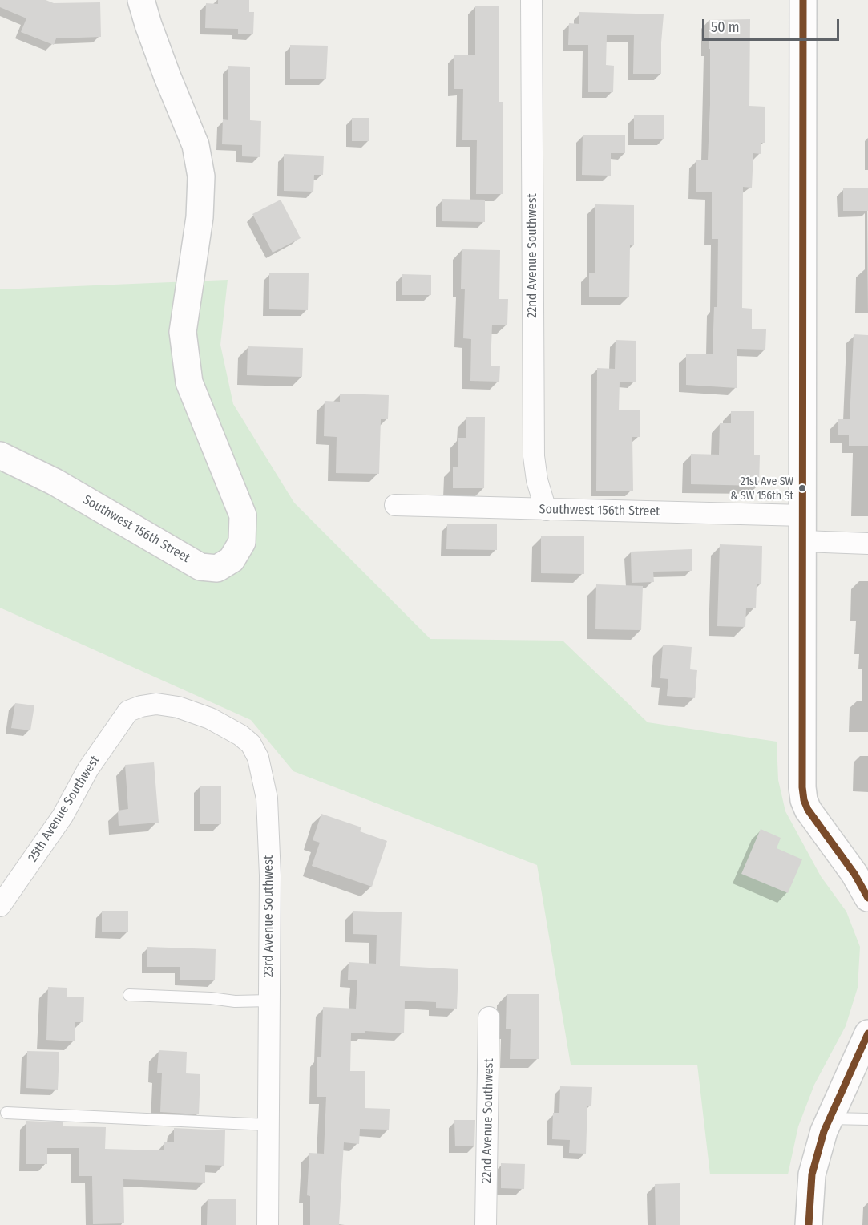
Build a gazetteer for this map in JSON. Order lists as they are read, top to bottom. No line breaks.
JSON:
{"streets":{"street":["22nd Avenue Southwest","Southwest 156th Street","25th Avenue Southwest","23rd Avenue Southwest"]},"crossings":[["22nd Avenue Southwest","Southwest 156th Street"],["25th Avenue Southwest","23rd Avenue Southwest"]],"places":["21st Ave SW & SW 156th St"],"scale_bar":"50 m"}
